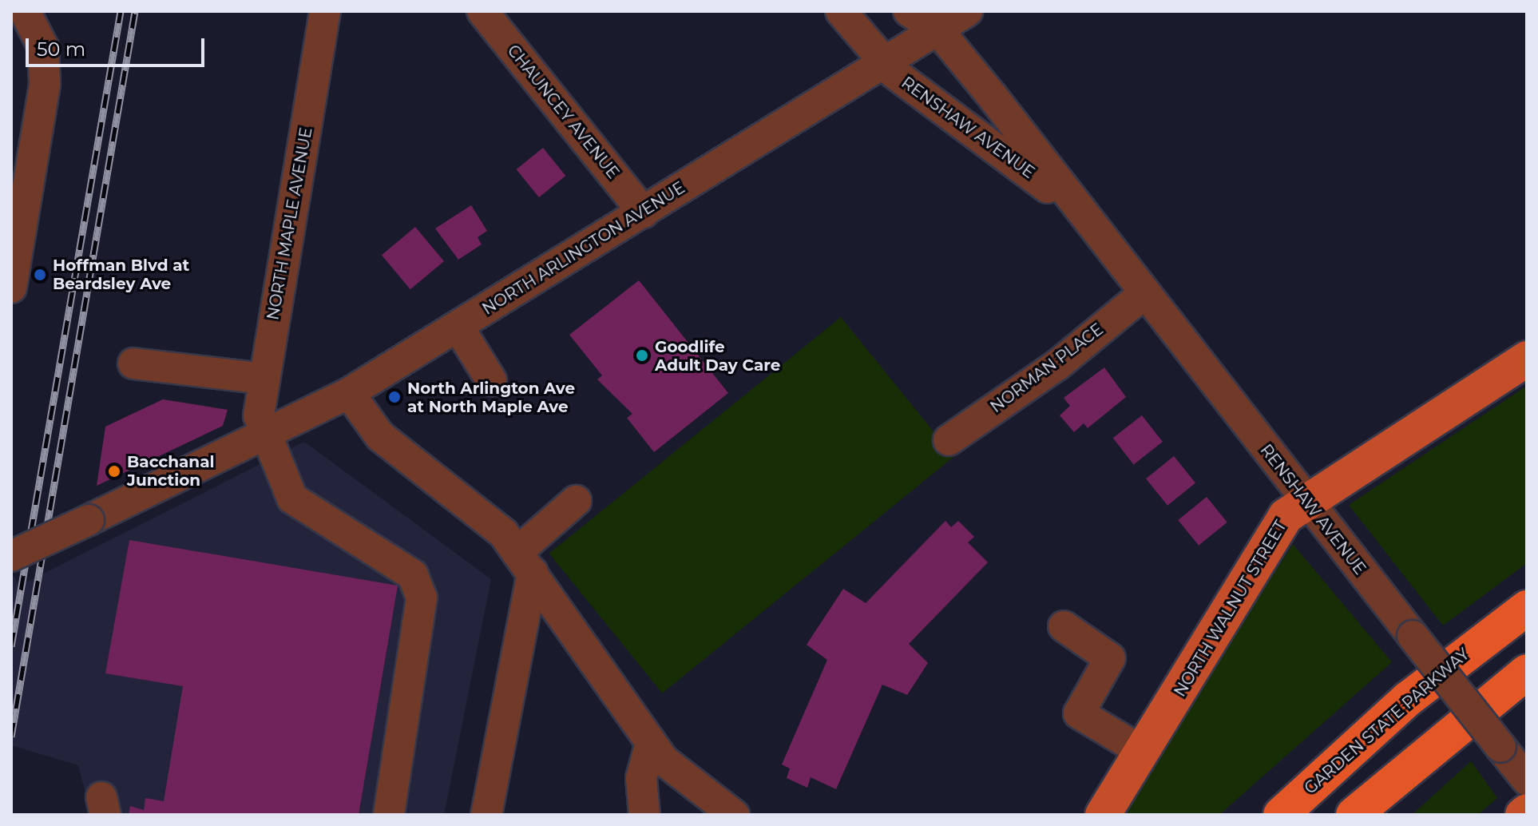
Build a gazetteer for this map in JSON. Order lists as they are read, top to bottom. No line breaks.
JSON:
{"streets":{"highway":["GARDEN STATE PARKWAY"],"main road":["NORTH WALNUT STREET"],"street":["CHAUNCEY AVENUE","RENSHAW AVENUE","NORTH MAPLE AVENUE","NORTH ARLINGTON AVENUE","NORMAN PLACE"]},"crossings":[["CHAUNCEY AVENUE","NORTH ARLINGTON AVENUE"],["RENSHAW AVENUE","NORTH ARLINGTON AVENUE"],["RENSHAW AVENUE","NORMAN PLACE"],["RENSHAW AVENUE","NORTH WALNUT STREET"],["NORTH MAPLE AVENUE","NORTH ARLINGTON AVENUE"]],"places":["Hoffman Blvd at Beardsley Ave","Goodlife Adult Day Care","North Arlington Ave at North Maple Ave","Bacchanal Junction"],"scale_bar":"50 m"}
